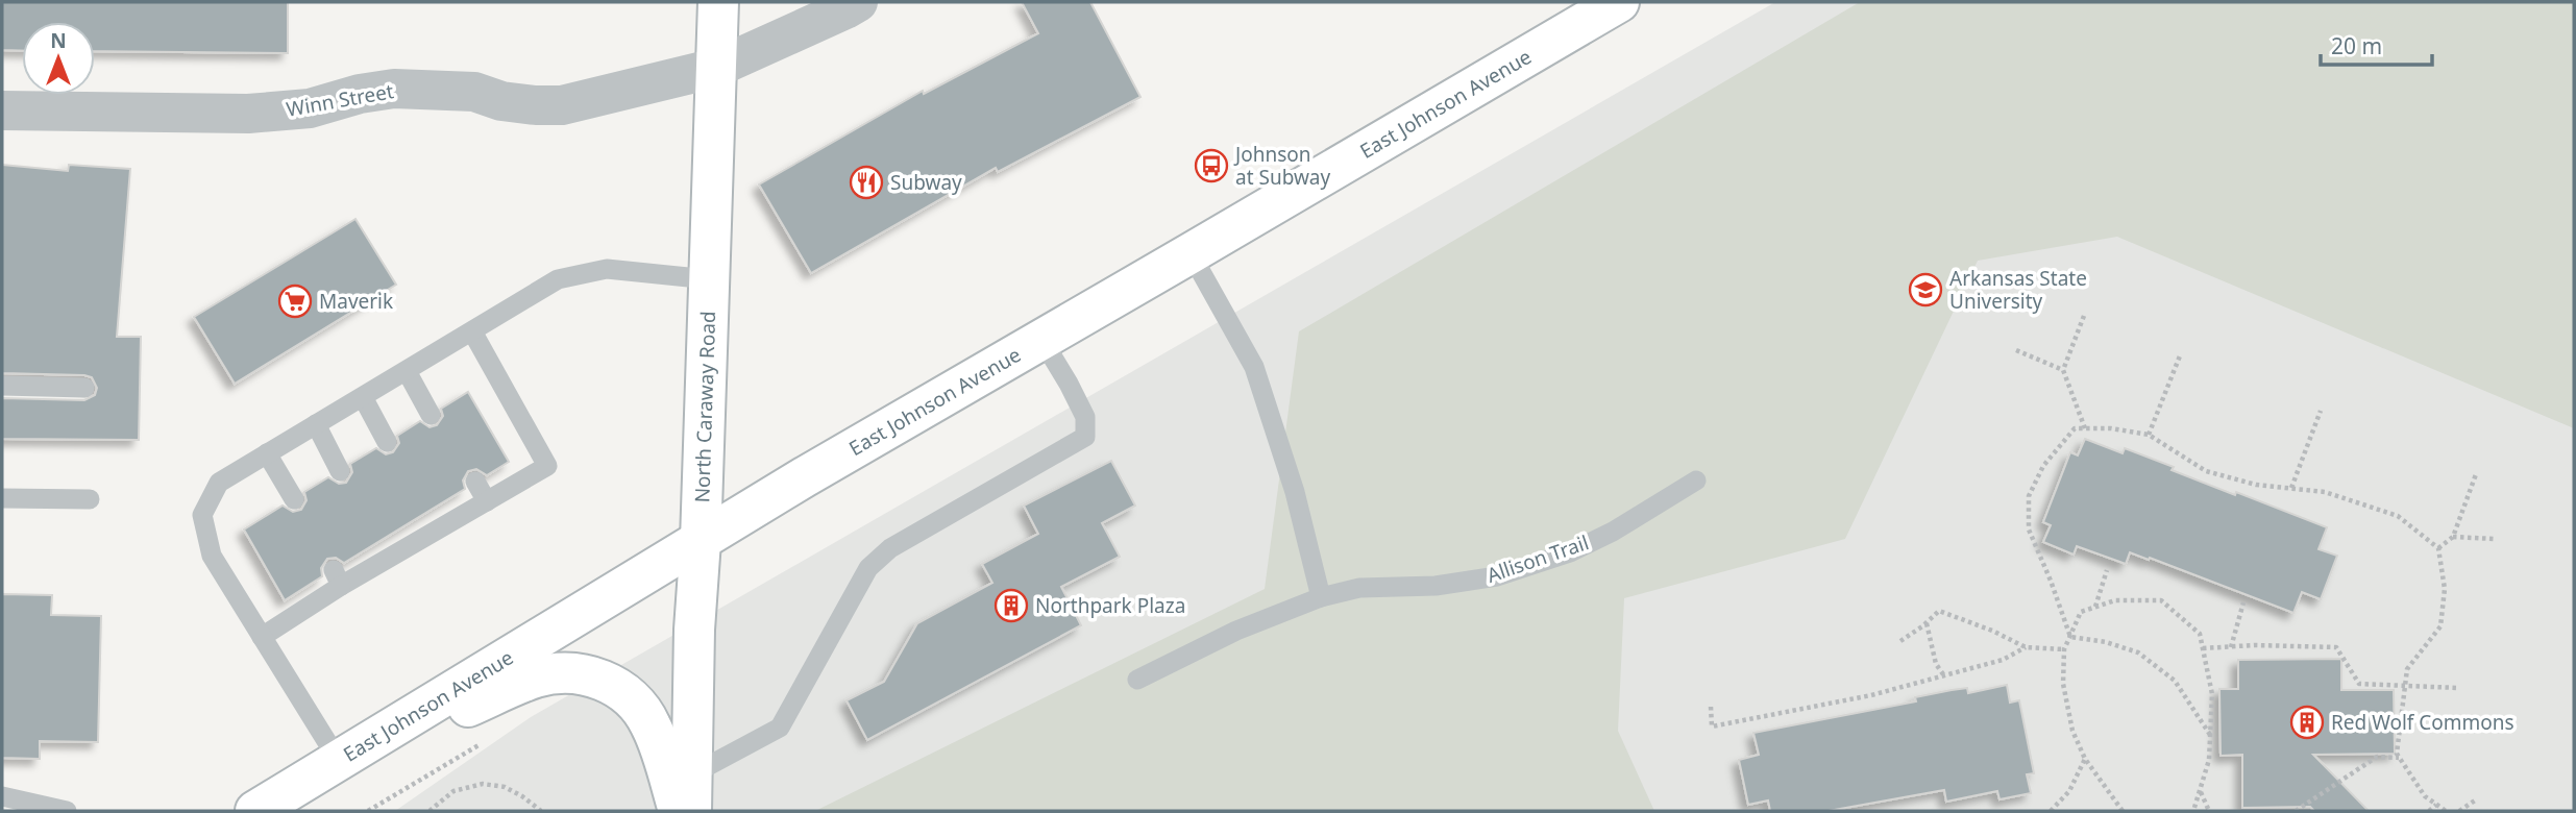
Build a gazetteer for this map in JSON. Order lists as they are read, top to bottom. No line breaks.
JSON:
{"streets":{"main road":["East Johnson Avenue","North Caraway Road"],"street":["Winn Street"],"lane":["Allison Trail"]},"crossings":[["Winn Street","North Caraway Road"],["East Johnson Avenue","North Caraway Road"]],"places":{"bus stop":["Johnson at Subway"],"restaurant":["Subway"],"school or university":["Arkansas State University"],"supermarket":["Maverik"],"building":["Northpark Plaza","Red Wolf Commons"]},"scale_bar":"20 m","north":"top"}
